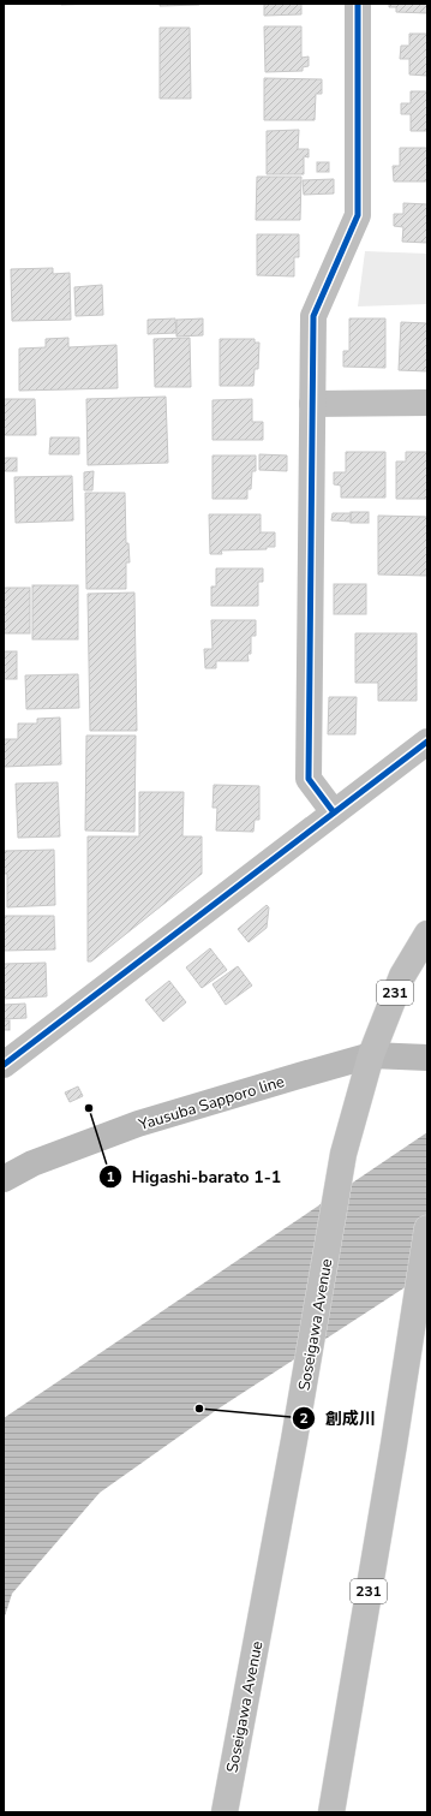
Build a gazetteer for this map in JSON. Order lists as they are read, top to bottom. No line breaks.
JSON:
{"streets":{"main road":["231","Yausuba Sapporo line","Soseigawa Avenue"]},"crossings":[["Yausuba Sapporo line","Soseigawa Avenue"]],"places":["Higashi-barato 1-1","創成川"]}
